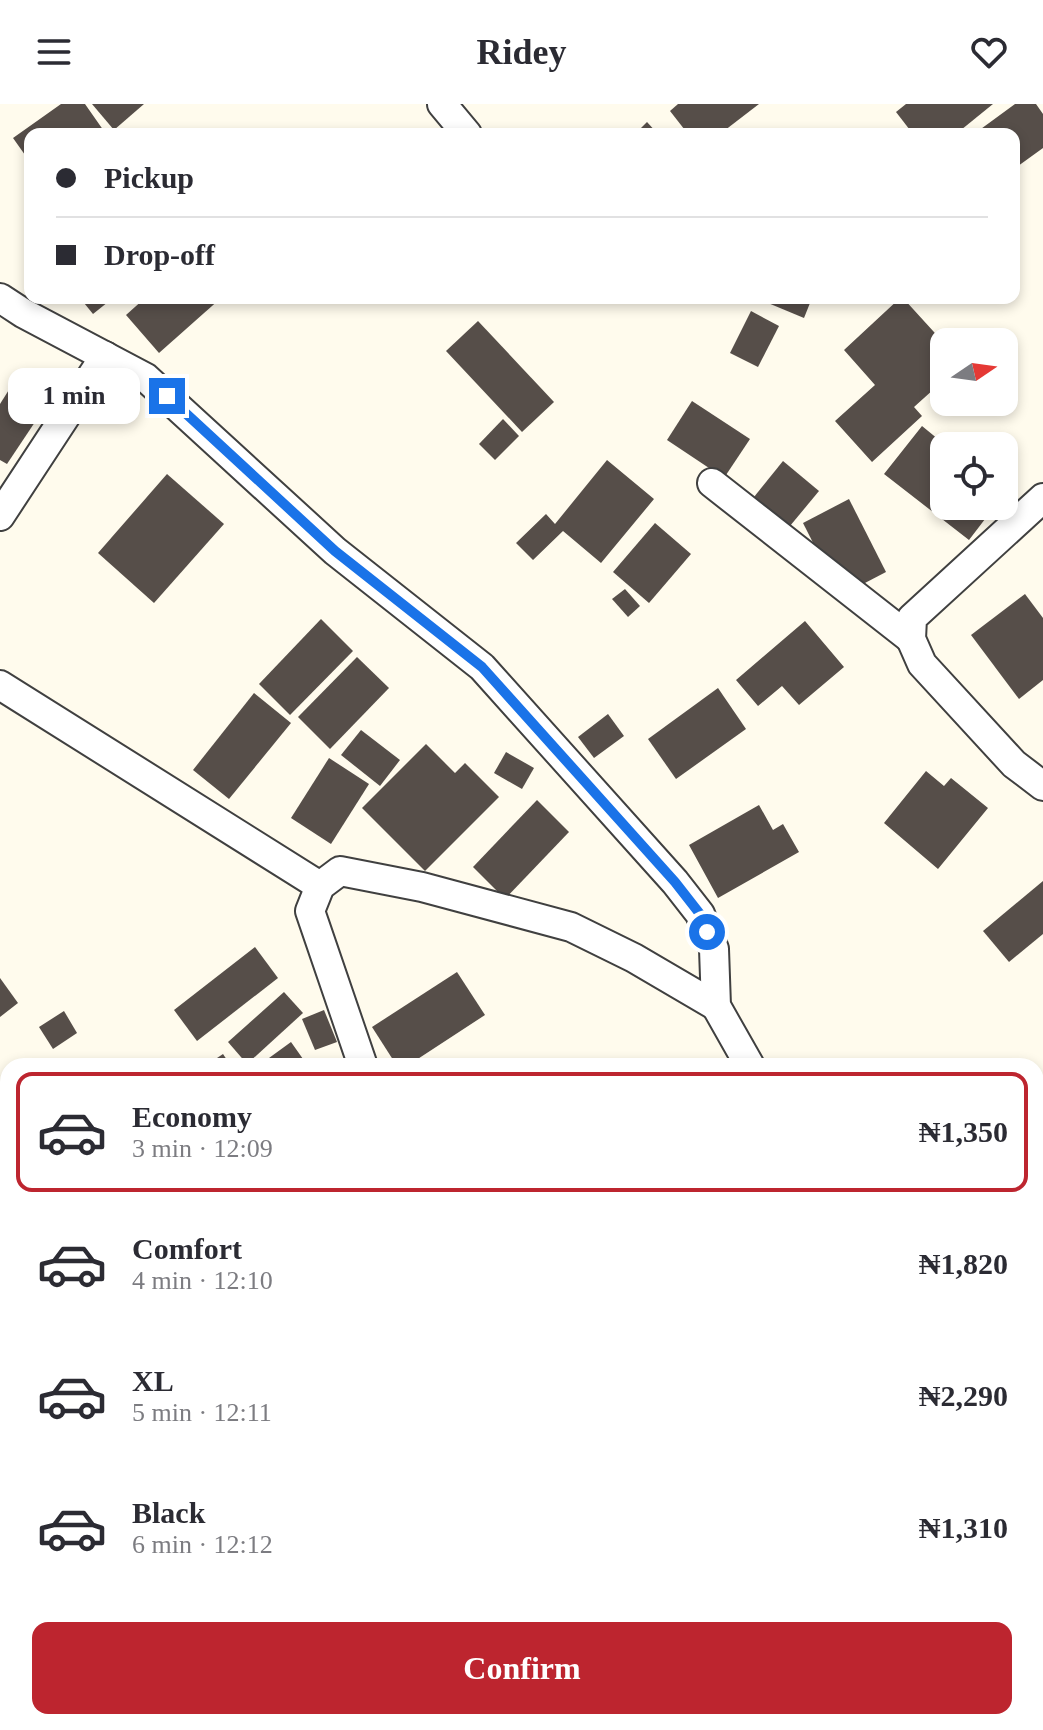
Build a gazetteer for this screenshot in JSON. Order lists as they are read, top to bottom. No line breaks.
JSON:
{"north":"right","page":{"header":"Ridey","banner":["Pickup","Drop-off"],"bubble":"1 min","list":[{"name":"Economy","note":"3 min · 12:09","value":"₦1,350"},{"name":"Comfort","note":"4 min · 12:10","value":"₦1,820"},{"name":"XL","note":"5 min · 12:11","value":"₦2,290"},{"name":"Black","note":"6 min · 12:12","value":"₦1,310"}],"buttons":"Confirm"}}
